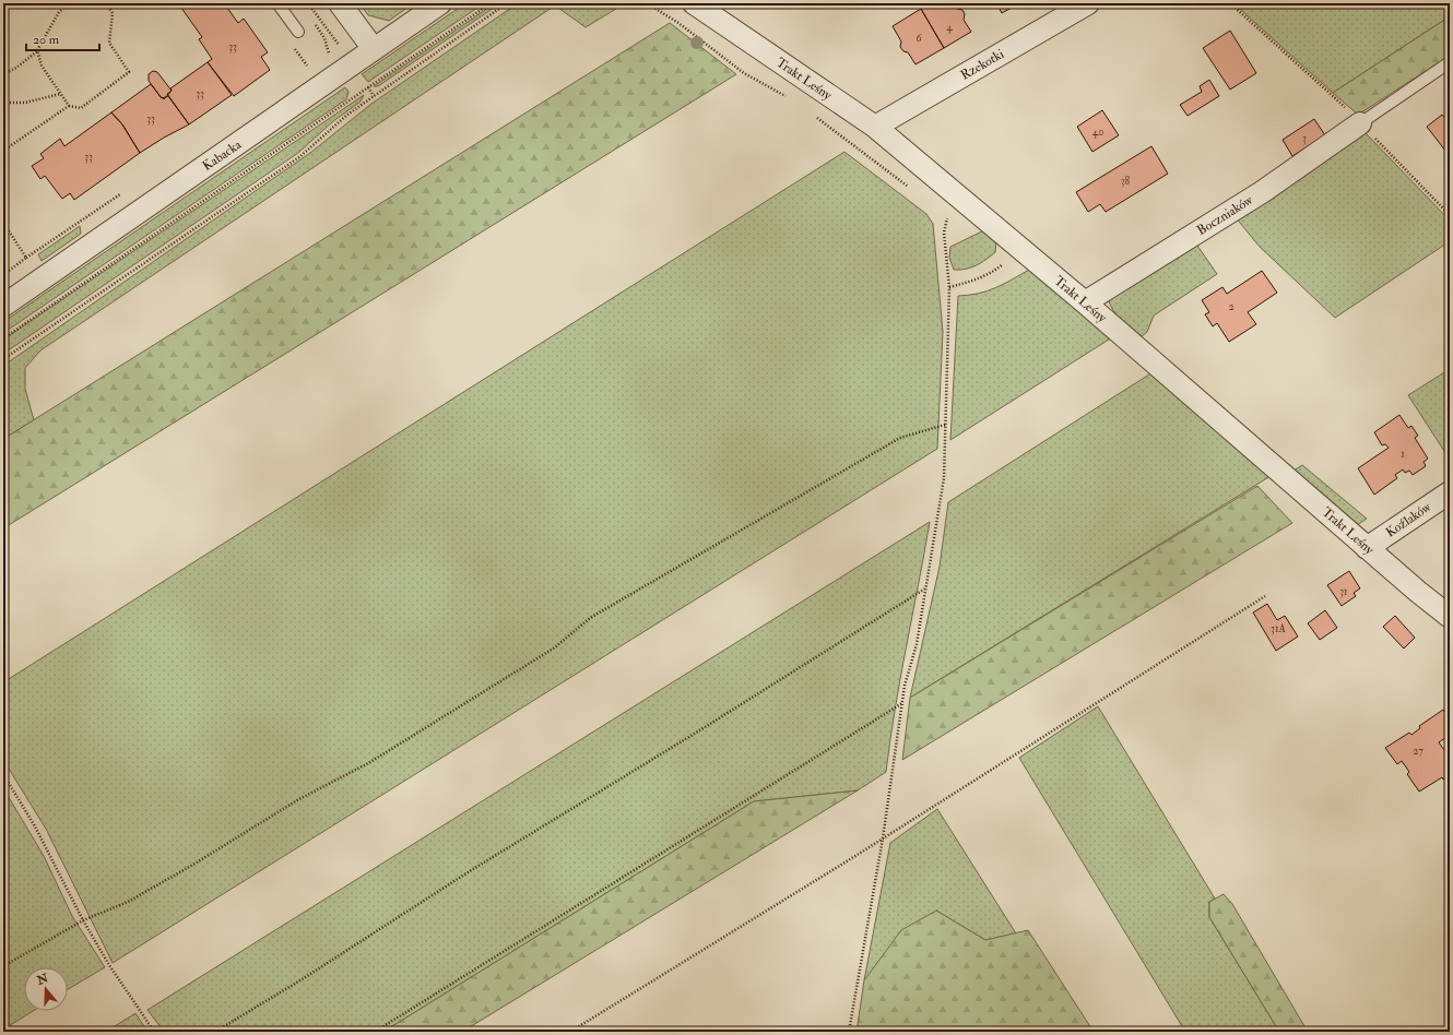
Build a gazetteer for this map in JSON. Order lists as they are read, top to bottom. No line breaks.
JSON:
{"streets":{"street":["Rzekotki","Trakt Leśny","Kabacka","Boczniaków","Koźlaków"]},"crossings":[["Rzekotki","Trakt Leśny"],["Trakt Leśny","Boczniaków"],["Trakt Leśny","Koźlaków"]],"house_numbers":["4","6","33","33","33","40","3","33","38","2","1","31","31A","27"],"scale_bar":"20 m","north":"top"}
